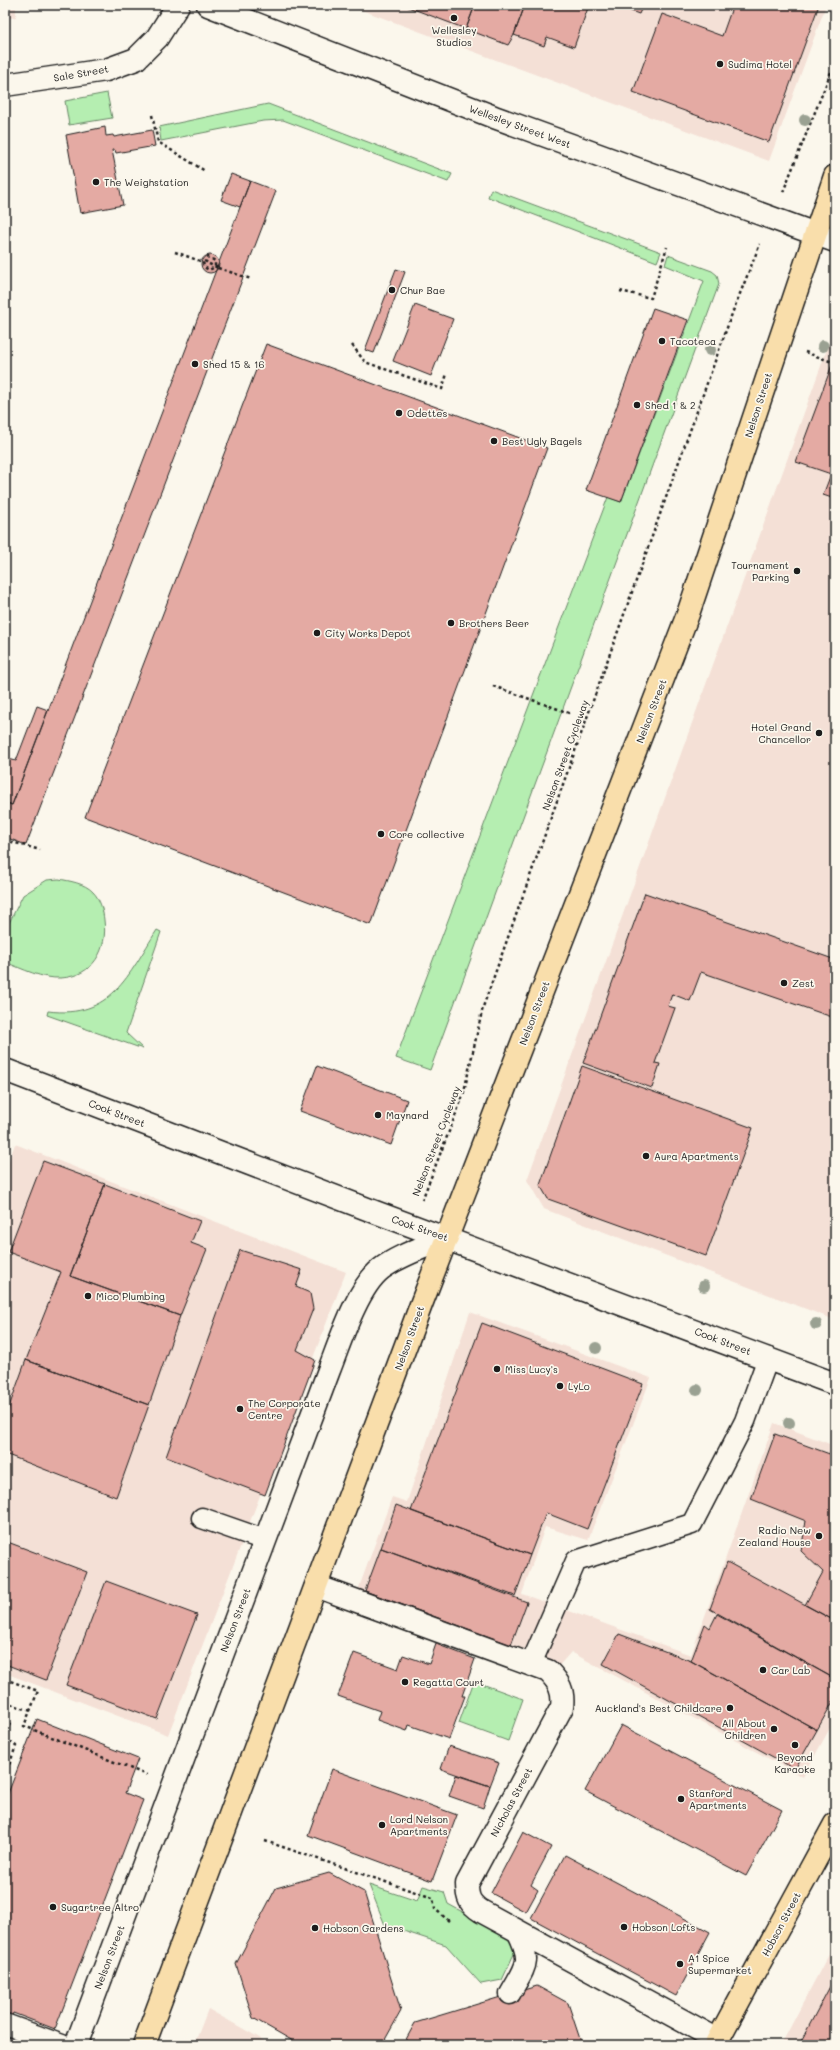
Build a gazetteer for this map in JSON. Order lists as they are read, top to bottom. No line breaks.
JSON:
{"streets":{"main road":["Nelson Street","Hobson Street"],"street":["Sale Street","Wellesley Street West","Cook Street","Nicholas Street"],"path":["Nelson Street Cycleway"]},"crossings":[["Wellesley Street West","Nelson Street"],["Nelson Street","Cook Street"],["Nelson Street","Nicholas Street"],["Nelson Street Cycleway","Cook Street"],["Nicholas Street","Hobson Street"]],"places":["Wellesley Studios","Sudima Hotel","The Weighstation","Chur Bae","Tacoteca","Shed 15 & 16","Shed 1 & 2","Odettes","Best Ugly Bagels","Tournament Parking","Brothers Beer","City Works Depot","Hotel Grand Chancellor","Core collective","Zest","Maynard","Aura Apartments","Mico Plumbing","Miss Lucy's","LyLo","The Corporate Centre","Radio New Zealand House","Car Lab","Regatta Court","Auckland's Best Childcare","All About Children","Beyond Karaoke","Stanford Apartments","Lord Nelson Apartments","Sugartree Altro","Hobson Lofts","Hobson Gardens","A1 Spice Supermarket"]}
